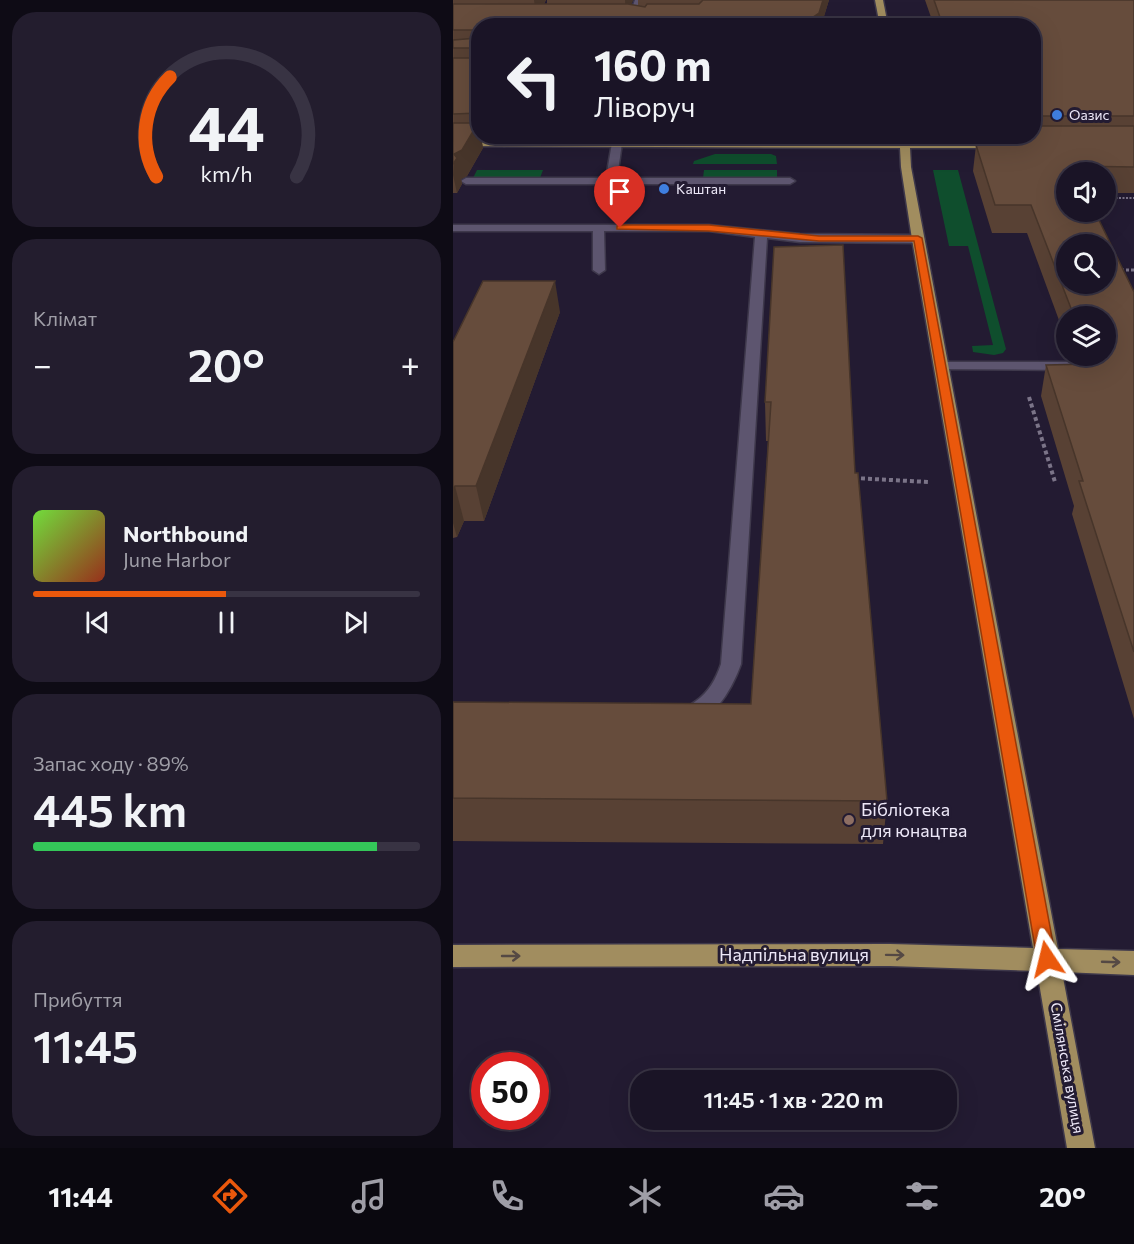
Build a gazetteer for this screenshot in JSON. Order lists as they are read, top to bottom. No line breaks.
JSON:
{"streets":{"main road":["Надпільна вулиця","Смілянська вулиця"]},"crossings":[["Надпільна вулиця","Смілянська вулиця"]],"one_way":["Надпільна вулиця"],"places":["Оазис","Каштан","Бібліотека для юнацтва"],"page":{"turn":["160 m","Ліворуч"],"tile":["Клімат",["Запас ходу · 89%","445 km"],["Прибуття","11:45"]],"heat":["−","20°","+"],"song":["Northbound","June Harbor"],"limit":"50","trip":"11:45 · 1 хв · 220 m","tabs":["11:44","20°"],"gauge":["44","km/h"]}}
